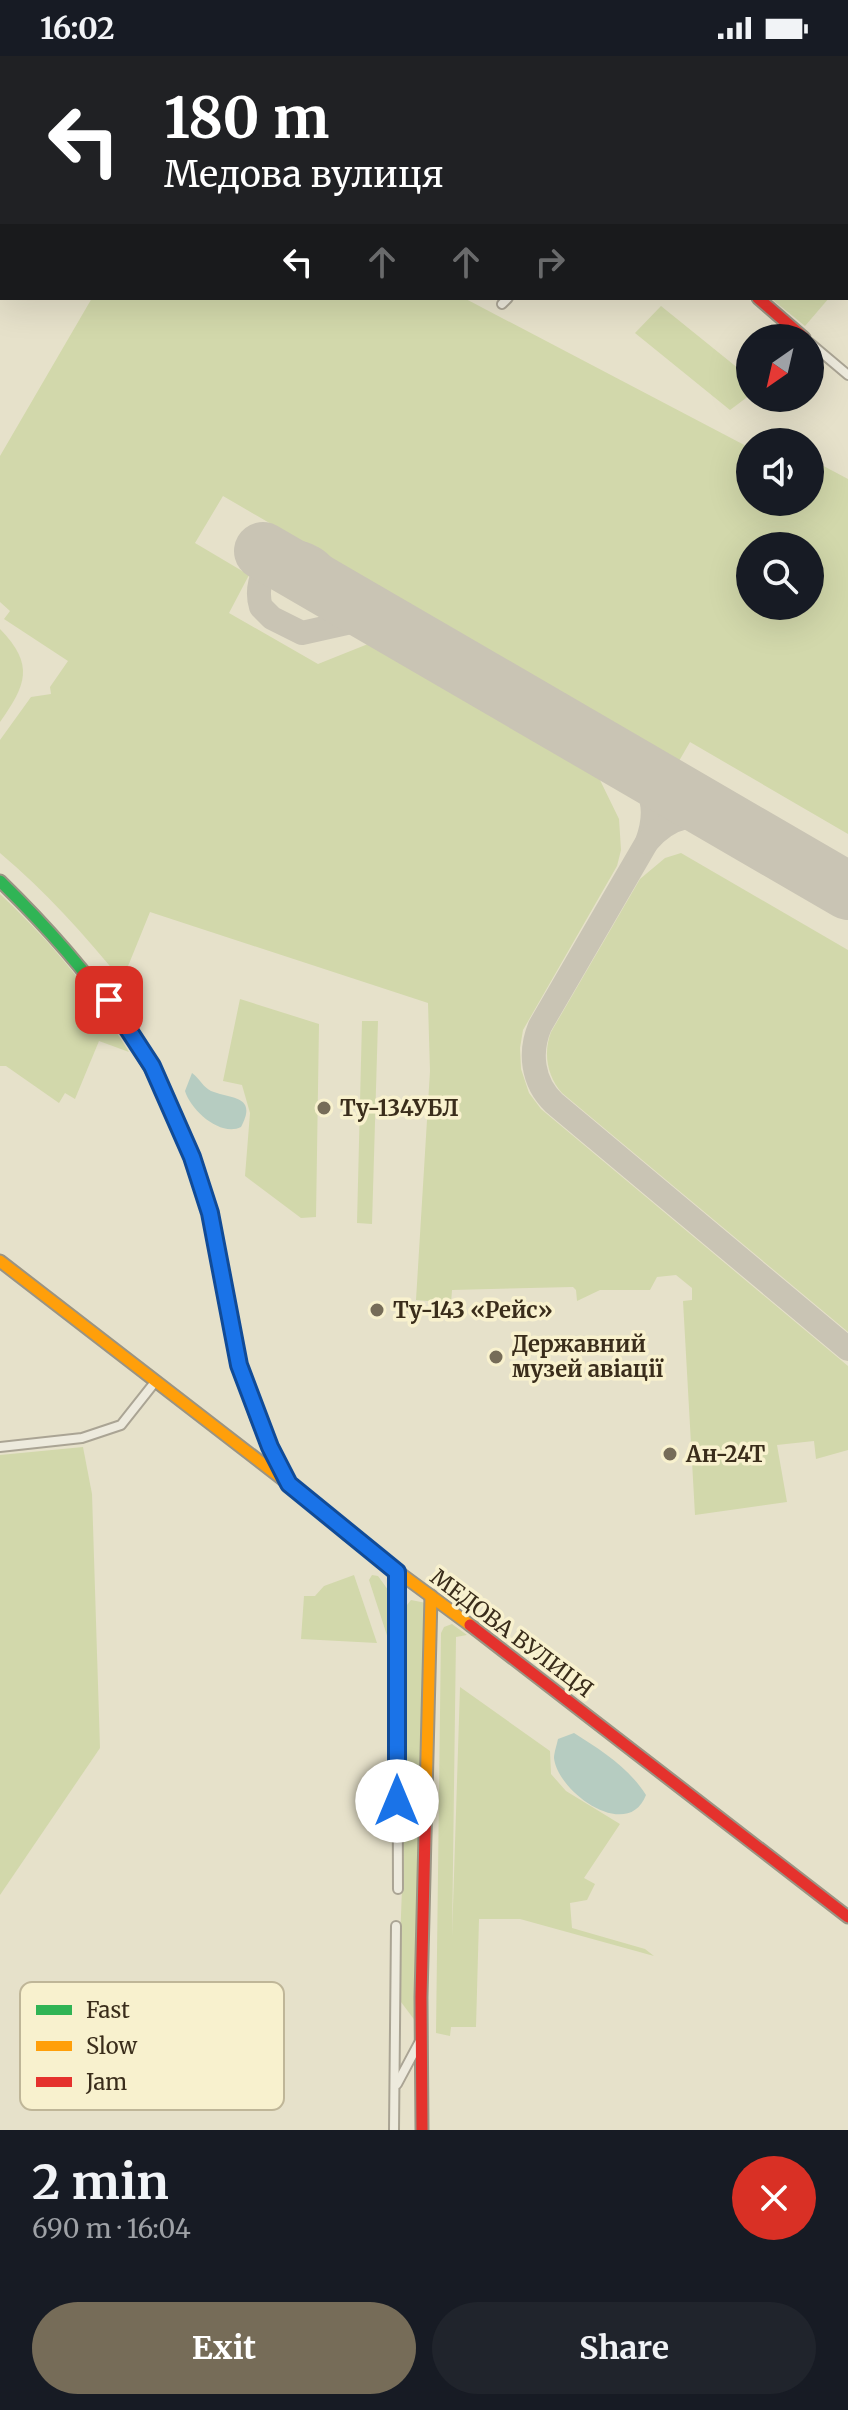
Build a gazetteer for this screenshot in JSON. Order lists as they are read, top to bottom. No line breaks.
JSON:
{"streets":{"street":["МЕДОВА ВУЛИЦЯ"]},"places":["Ту-134УБЛ","Ту-143 «Рейс»","Державний музей авіації","Ан-24Т"],"legend":["Fast","Slow","Jam"],"north":"bottom left","page":{"status":"16:02","turn":["180 m","Медова вулиця"],"heading":["2 min","690 m · 16:04"],"buttons":["Exit","Share"]}}
